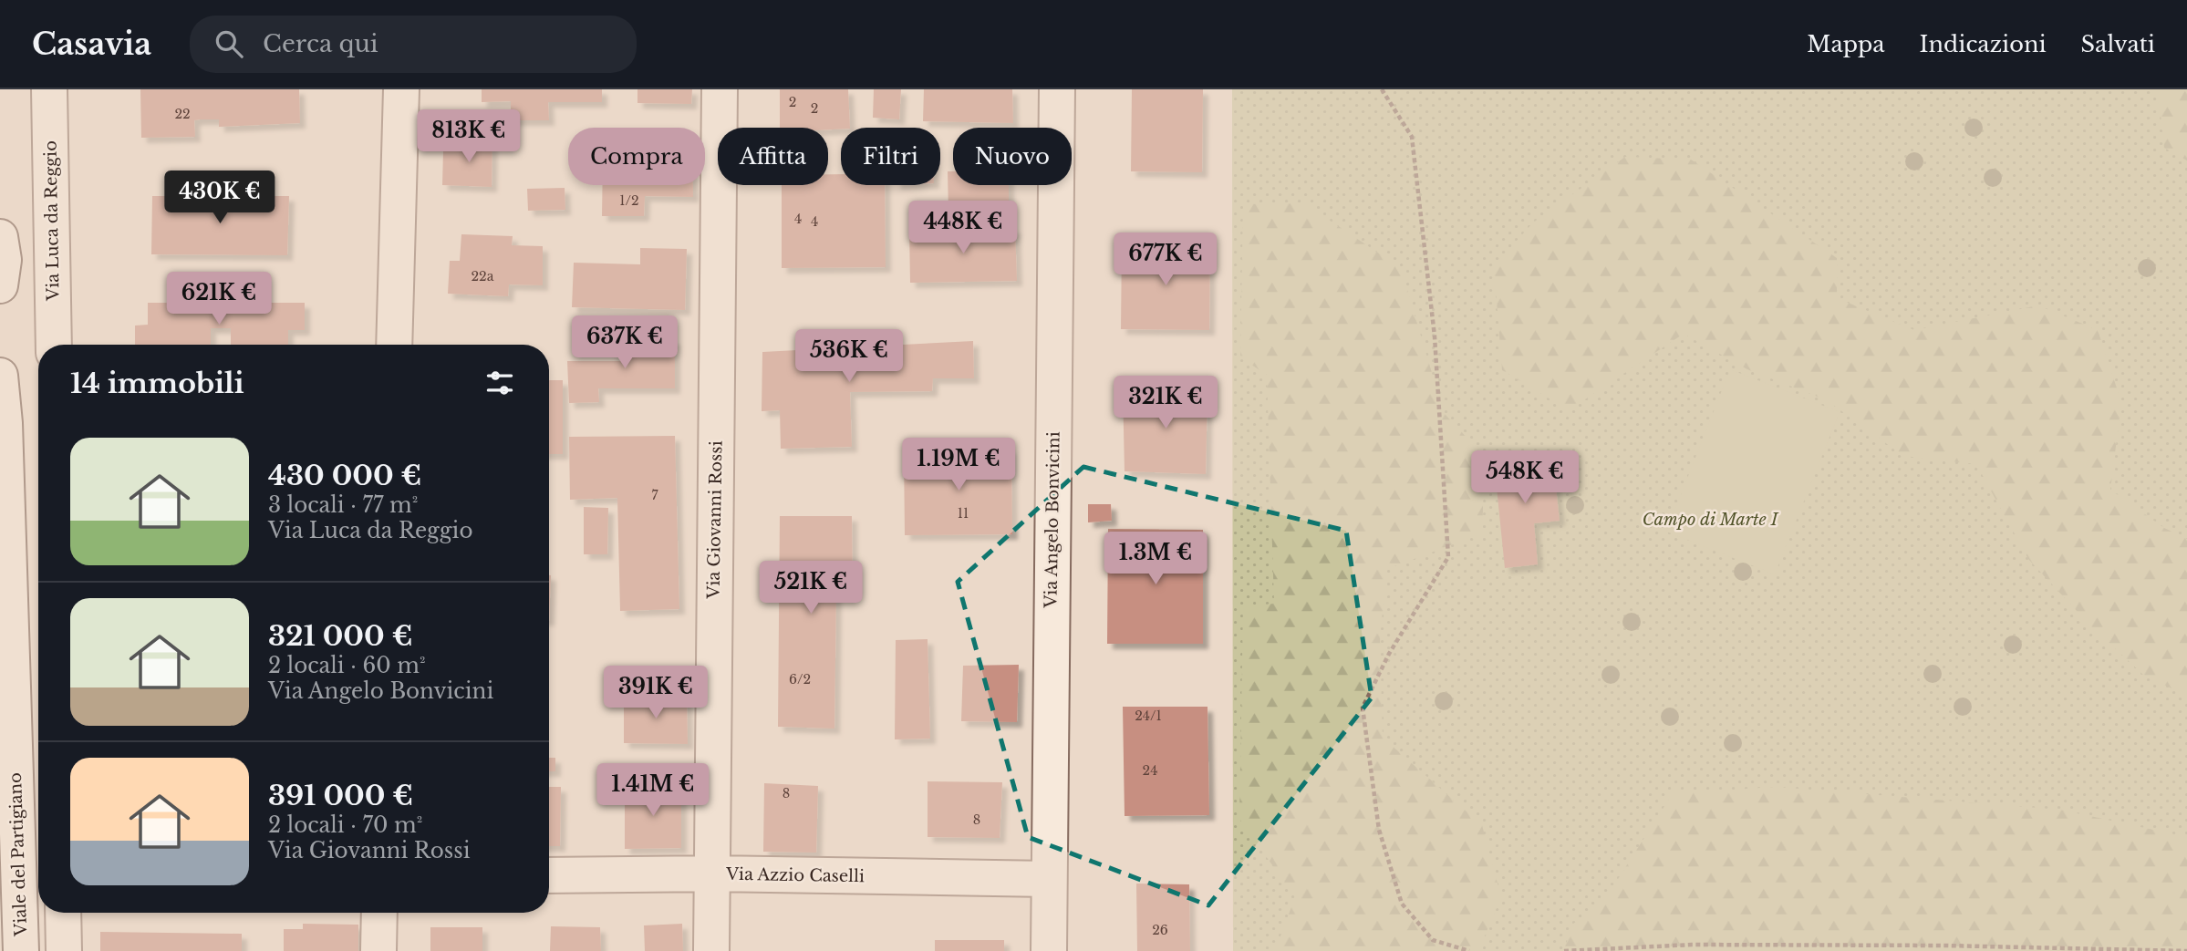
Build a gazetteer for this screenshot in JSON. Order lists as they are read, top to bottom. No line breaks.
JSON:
{"streets":{"street":["Via Luca da Reggio","Via Giovanni Rossi","Via Angelo Bonvicini","Viale del Partigiano","Via Azzio Caselli"]},"crossings":[["Via Giovanni Rossi","Via Azzio Caselli"],["Via Angelo Bonvicini","Via Azzio Caselli"]],"parks":["Campo di Marte I"],"house_numbers":["2","2","22","1/2","4","4","22a","7","11","6/2","24/1","24","8","8","26"],"page":{"header":"Casavia","search":"Cerca qui","nav":["Mappa","Indicazioni","Salvati"],"price":["813K €","430K €","448K €","677K €","621K €","637K €","536K €","321K €","1.19M €","548K €","1.3M €","521K €","391K €","1.41M €"],"chip":["Compra","Affitta","Filtri","Nuovo"],"heading":"14 immobili","list":[{"name":"430 000 €","note":"3 locali · 77 m² · Via Luca da Reggio"},{"name":"321 000 €","note":"2 locali · 60 m² · Via Angelo Bonvicini"},{"name":"391 000 €","note":"2 locali · 70 m² · Via Giovanni Rossi"}]}}
